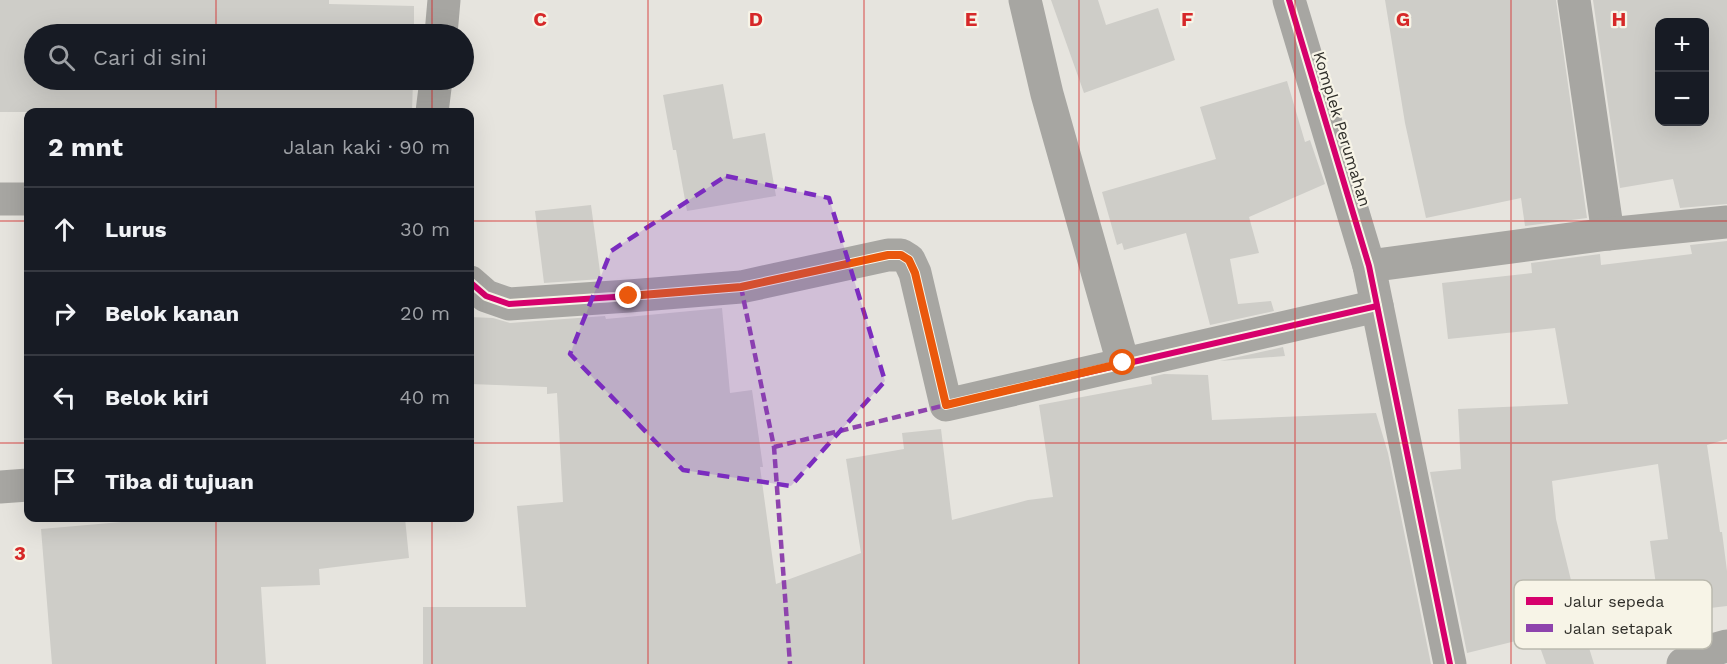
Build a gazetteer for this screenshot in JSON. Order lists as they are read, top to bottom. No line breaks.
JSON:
{"streets":{"street":["Komplek Perumahan"]},"legend":["Jalur sepeda","Jalan setapak"],"page":{"map_buttons":["+","−"],"search":"Cari di sini","heading":["2 mnt","Jalan kaki · 90 m"],"list":[["Lurus","30 m"],["Belok kanan","20 m"],["Belok kiri","40 m"],"Tiba di tujuan"]},"grid":{"columns":["C","D","E","F","G","H"],"rows":["3"]}}
